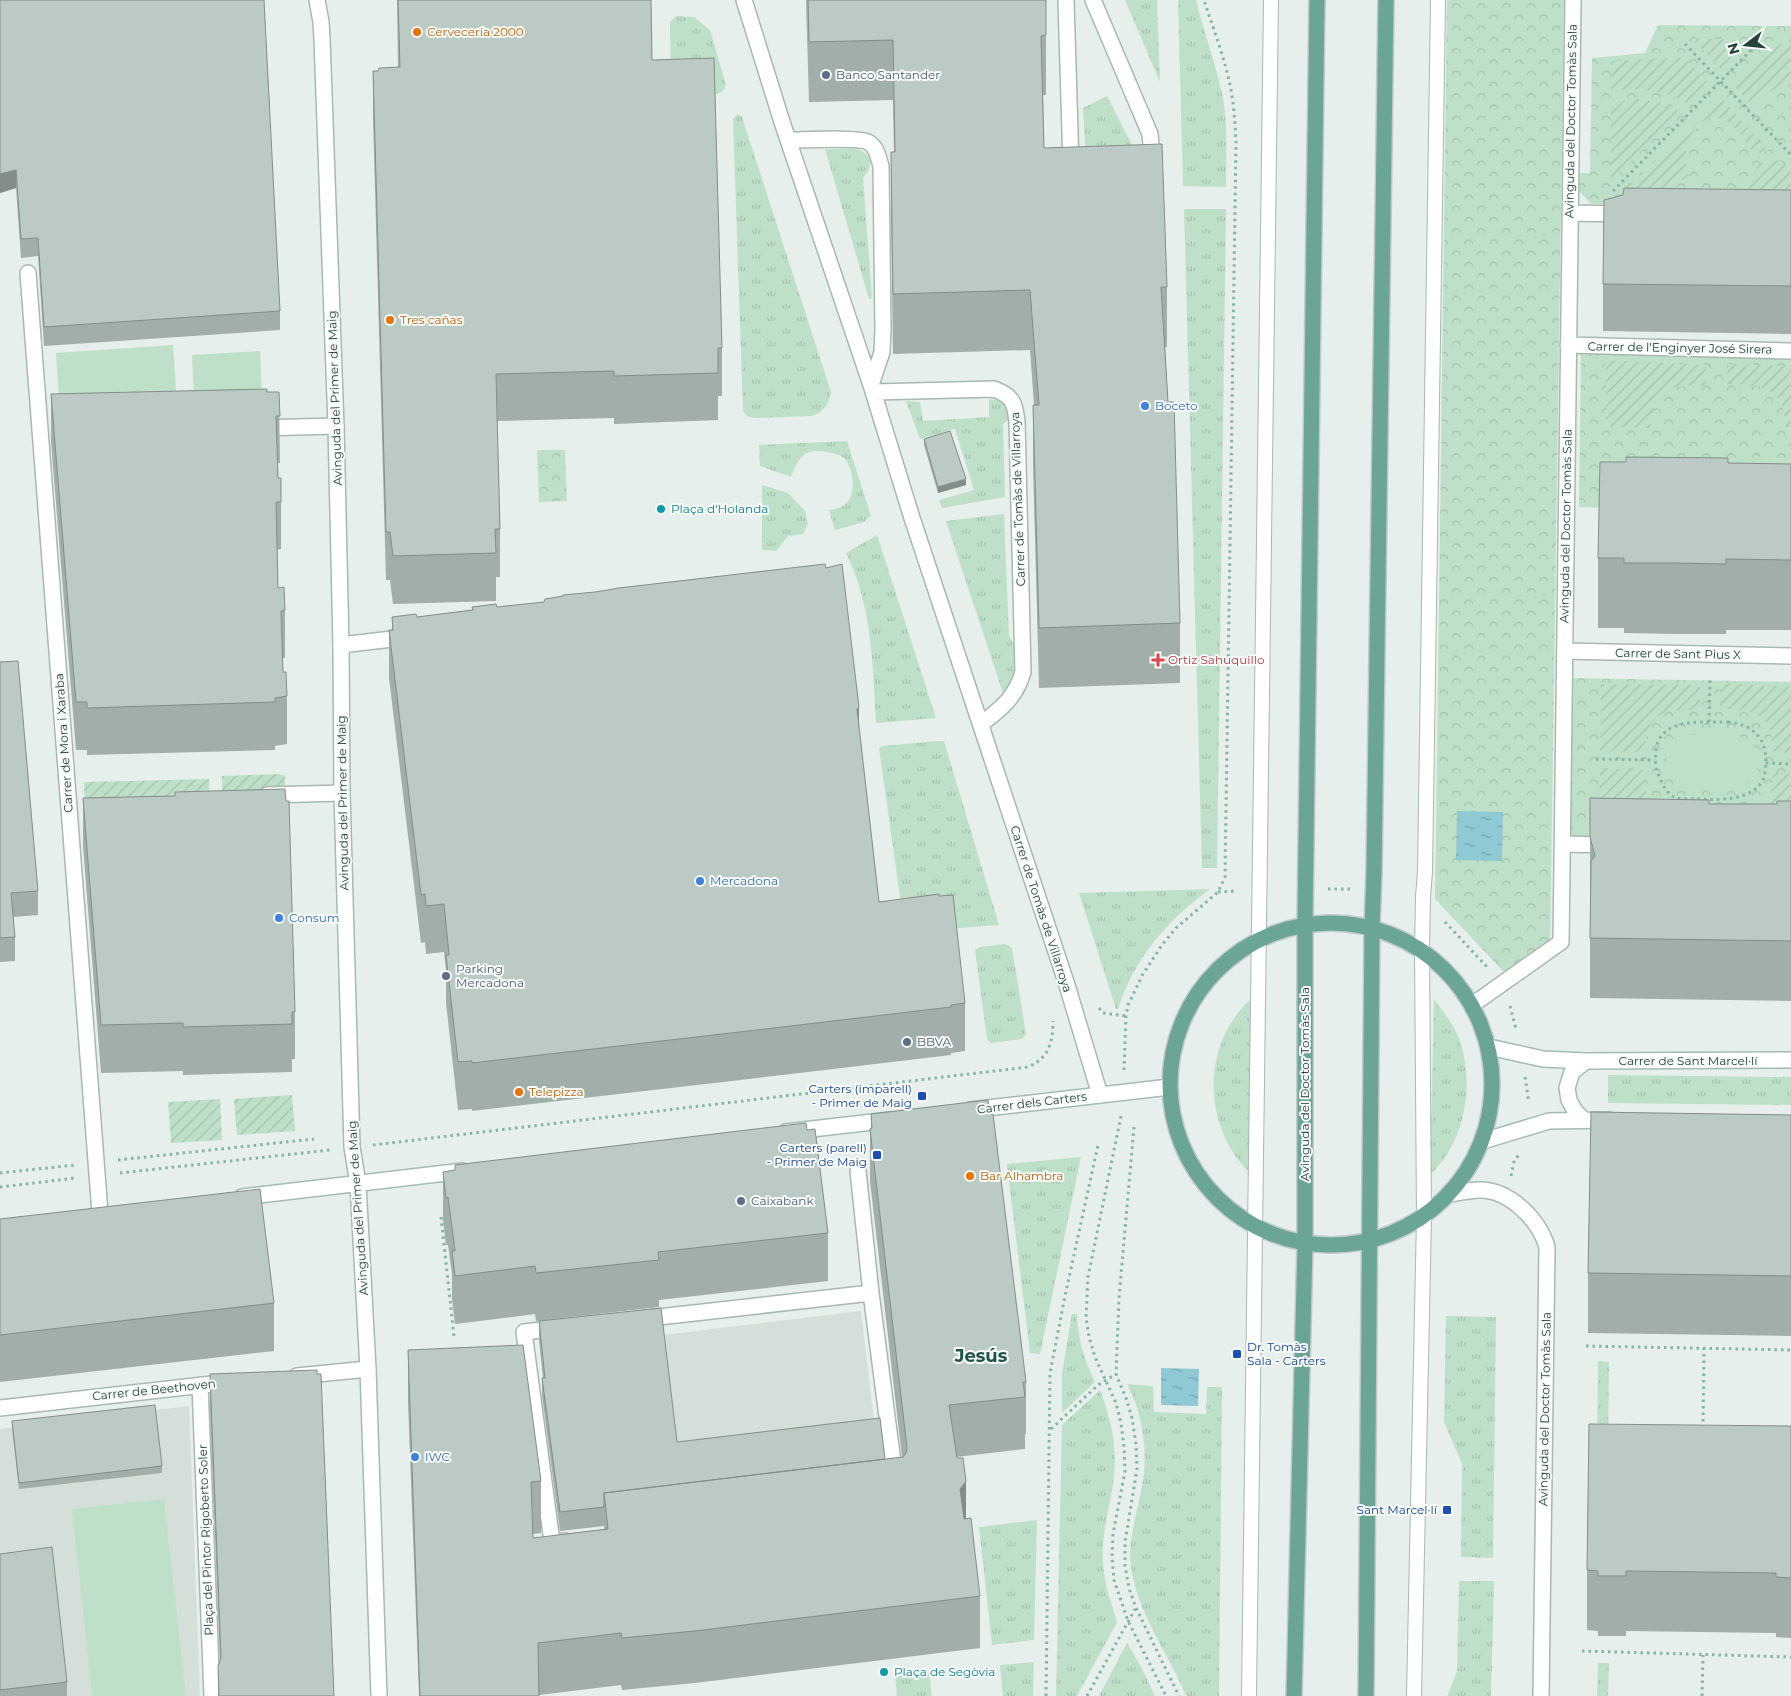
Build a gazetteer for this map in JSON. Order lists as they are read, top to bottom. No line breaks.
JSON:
{"streets":{"main road":["Avinguda del Doctor Tomàs Sala"],"street":["Carrer de l'Enginyer José Sirera","Avinguda del Primer de Maig","Carrer de Tomàs de Villarroya","Carrer de Sant Pius X","Carrer de Mora i Xaraba","Carrer de Sant Marcel·lí","Carrer dels Carters","Carrer de Beethoven","Plaça del Pintor Rigoberto Soler"]},"crossings":[["Avinguda del Doctor Tomàs Sala","Carrer de l'Enginyer José Sirera"],["Avinguda del Doctor Tomàs Sala","Carrer de Sant Pius X"],["Carrer de Tomàs de Villarroya","Carrer dels Carters"],["Carrer de Beethoven","Plaça del Pintor Rigoberto Soler"]],"districts":["Jesús"],"places":{"other":["Cervecería 2000","Banco Santander","Tres cañas","Boceto","Plaça d'Holanda","Mercadona","Consum","Parking Mercadona","BBVA","Telepizza","Bar Alhambra","Caixabank","IWC","Plaça de Segòvia"],"health":["Ortiz Sahuquillo"],"transit":["Carters (imparell) - Primer de Maig","Carters (parell) - Primer de Maig","Dr. Tomàs Sala - Carters","Sant Marcel·lí"]},"north":"left"}
